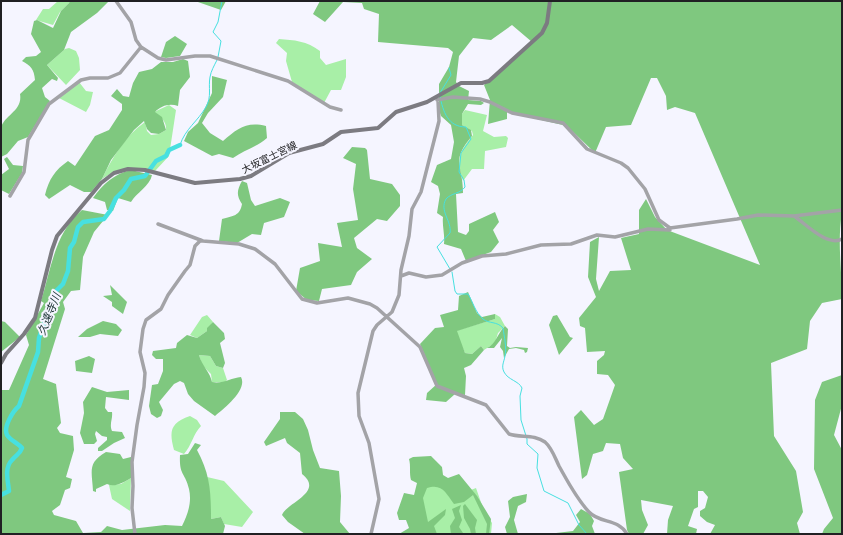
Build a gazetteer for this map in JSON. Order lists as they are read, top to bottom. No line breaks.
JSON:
{"streets":{"main road":["大坂富士宮線"]},"water":["久遠寺川"]}
